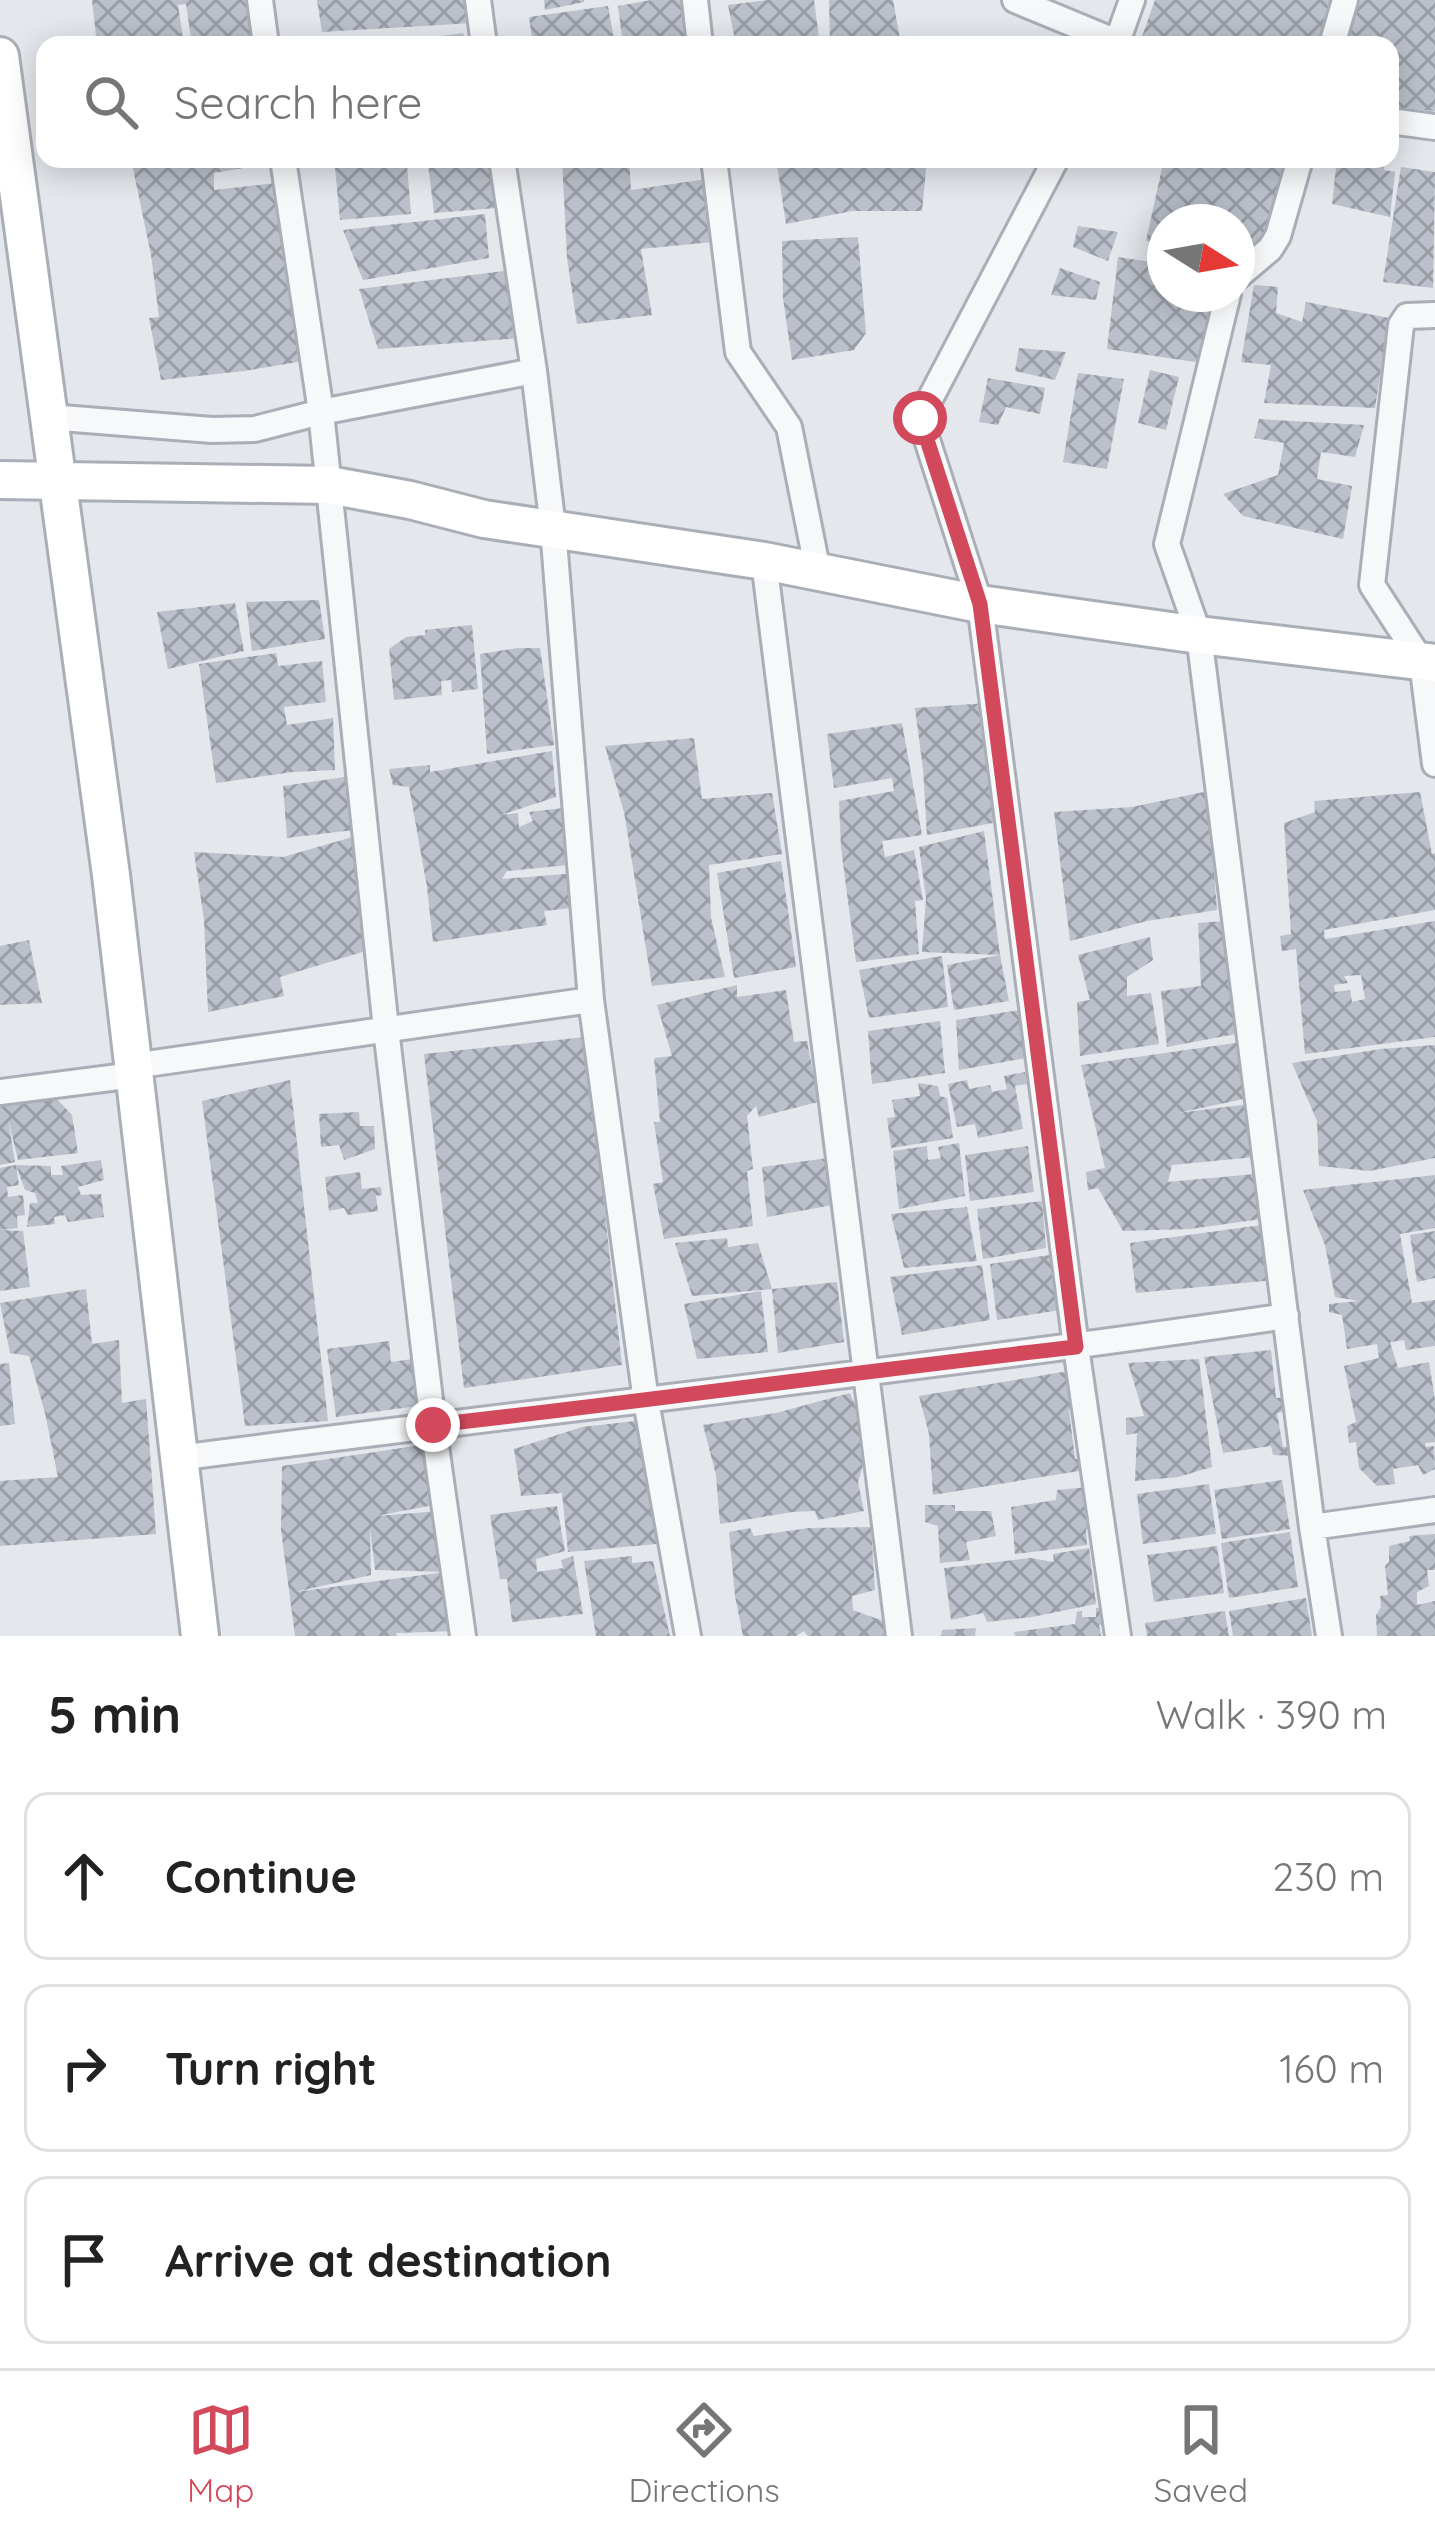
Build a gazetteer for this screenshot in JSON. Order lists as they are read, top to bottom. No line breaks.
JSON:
{"north":"right","page":{"search":"Search here","heading":["5 min","Walk · 390 m"],"list":[["Continue","230 m"],["Turn right","160 m"],"Arrive at destination"],"nav":["Map","Directions","Saved"]}}
